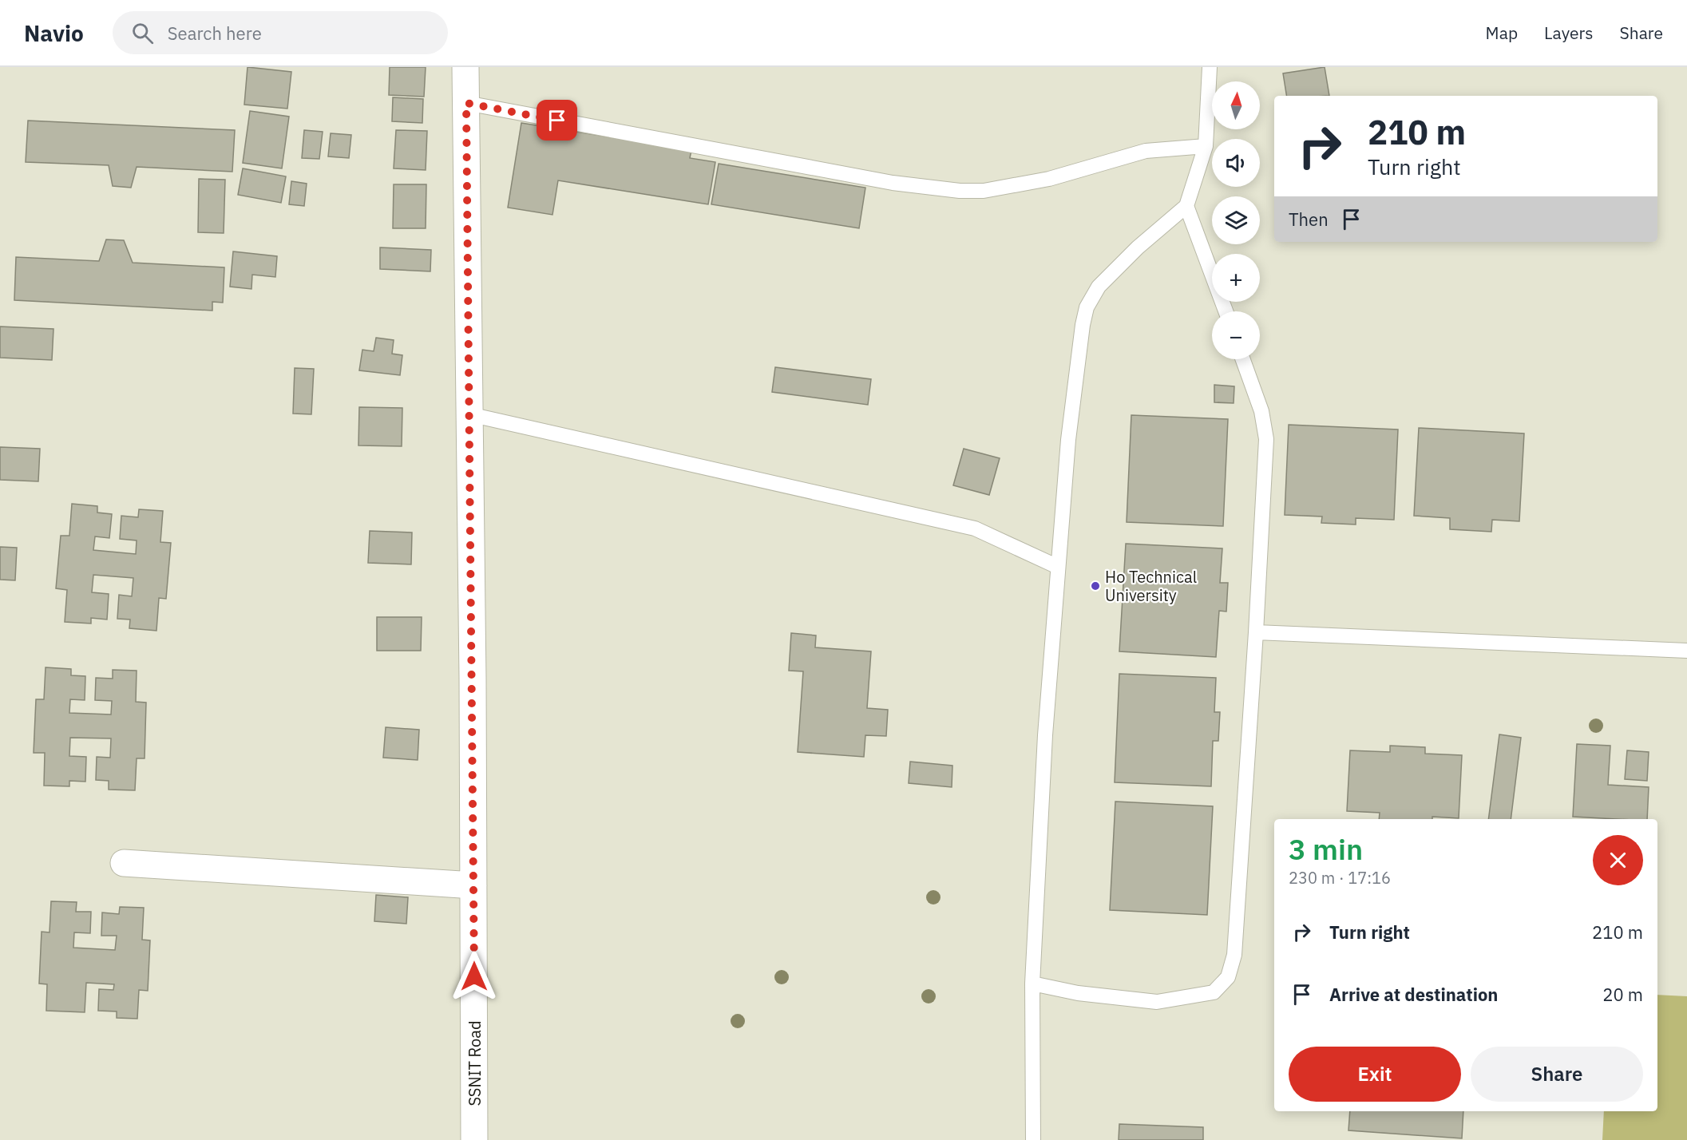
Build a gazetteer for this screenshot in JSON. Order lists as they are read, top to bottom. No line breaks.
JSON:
{"streets":{"street":["SSNIT Road"]},"places":["Ho Technical University"],"north":"top","page":{"header":"Navio","search":"Search here","nav":["Map","Layers","Share"],"map_buttons":["+","−"],"turn":["210 m","Turn right"],"then":"Then","heading":["3 min","230 m · 17:16"],"list":[{"name":"Turn right","value":"210 m"},{"name":"Arrive at destination","value":"20 m"}],"buttons":["Exit","Share"]}}
